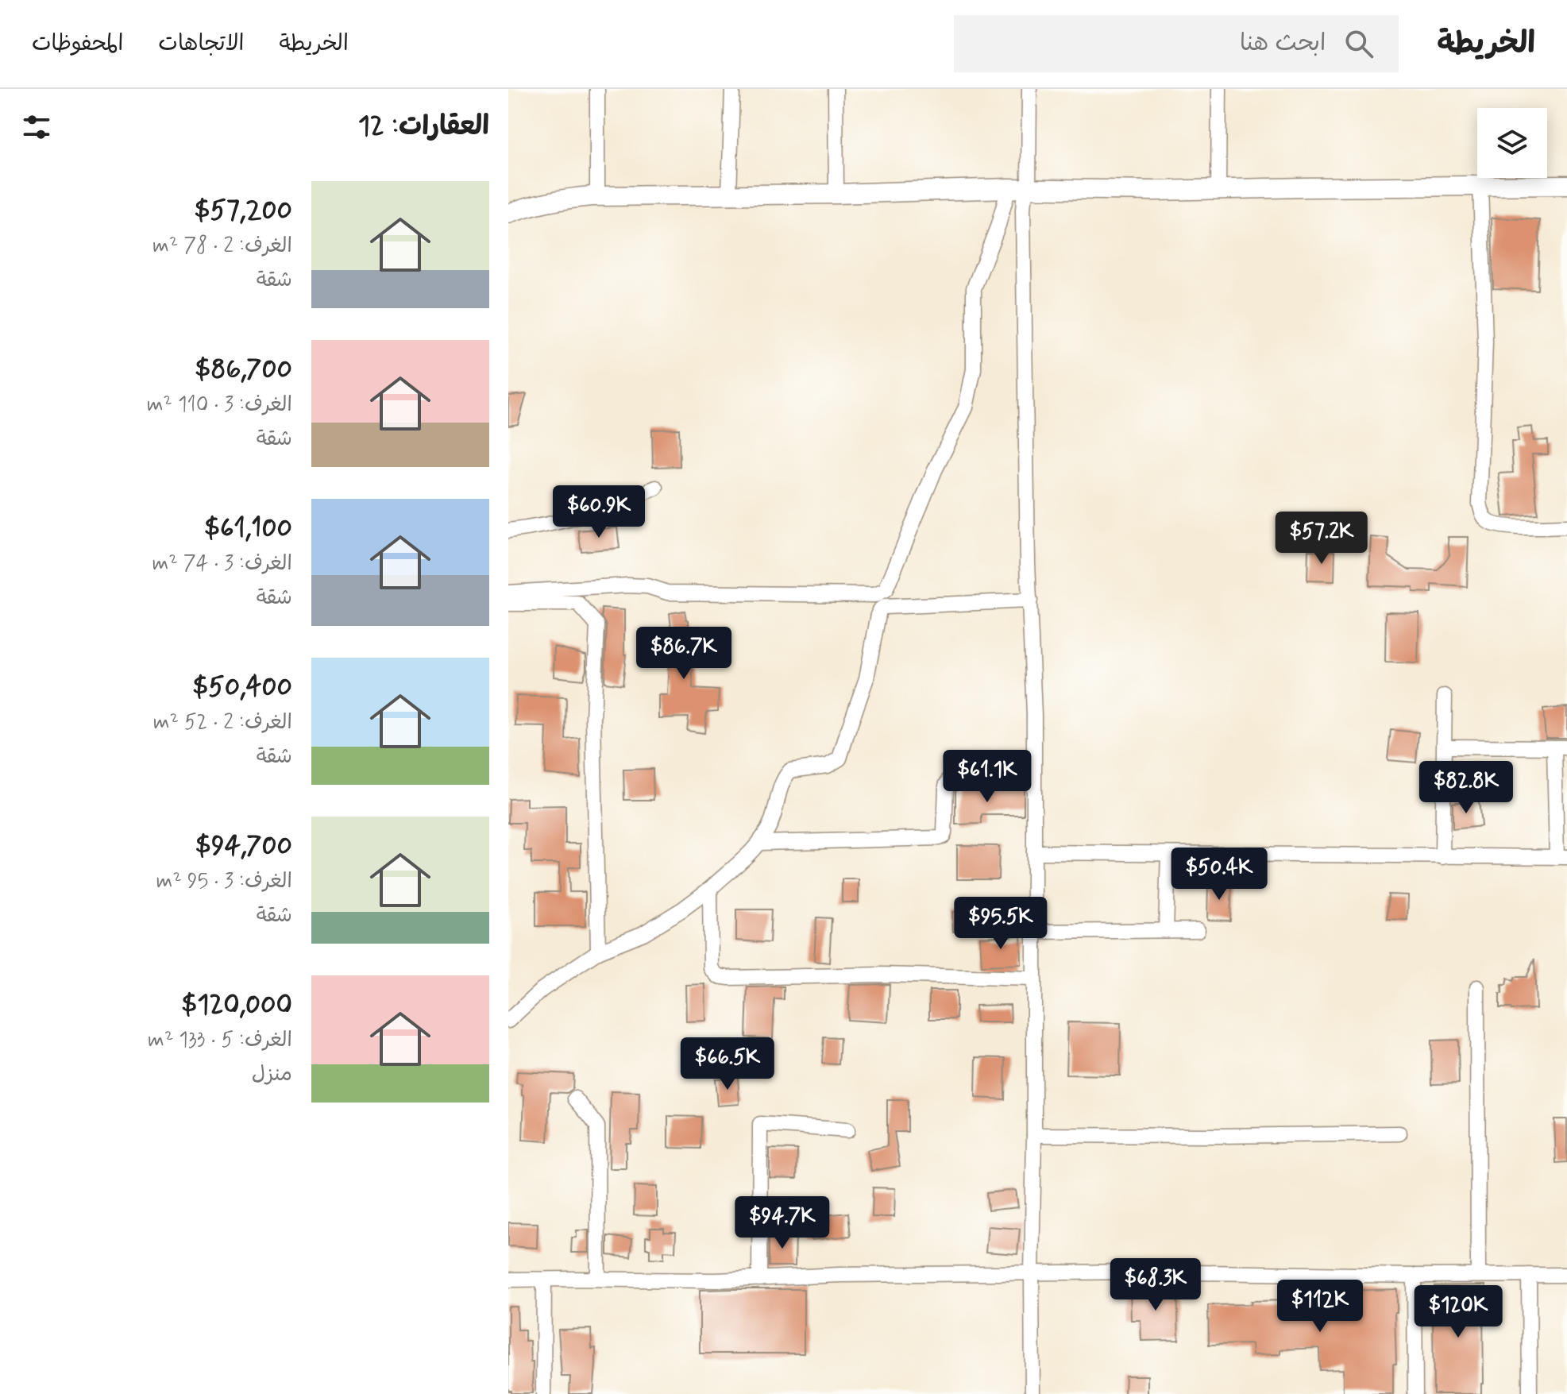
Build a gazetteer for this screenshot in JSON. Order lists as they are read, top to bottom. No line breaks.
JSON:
{"page":{"header":"الخريطة","search":"ابحث هنا","nav":["الخريطة","الاتجاهات","المحفوظات"],"heading":"العقارات: 12","list":[{"name":"$57,200","note":"الغرف: 2 · 78 m² · شقة"},{"name":"$86,700","note":"الغرف: 3 · 110 m² · شقة"},{"name":"$61,100","note":"الغرف: 3 · 74 m² · شقة"},{"name":"$50,400","note":"الغرف: 2 · 52 m² · شقة"},{"name":"$94,700","note":"الغرف: 3 · 95 m² · شقة"},{"name":"$120,000","note":"الغرف: 5 · 133 m² · منزل"}],"price":["$60.9K","$57.2K","$86.7K","$61.1K","$82.8K","$50.4K","$95.5K","$66.5K","$94.7K","$68.3K","$112K","$120K"]}}
